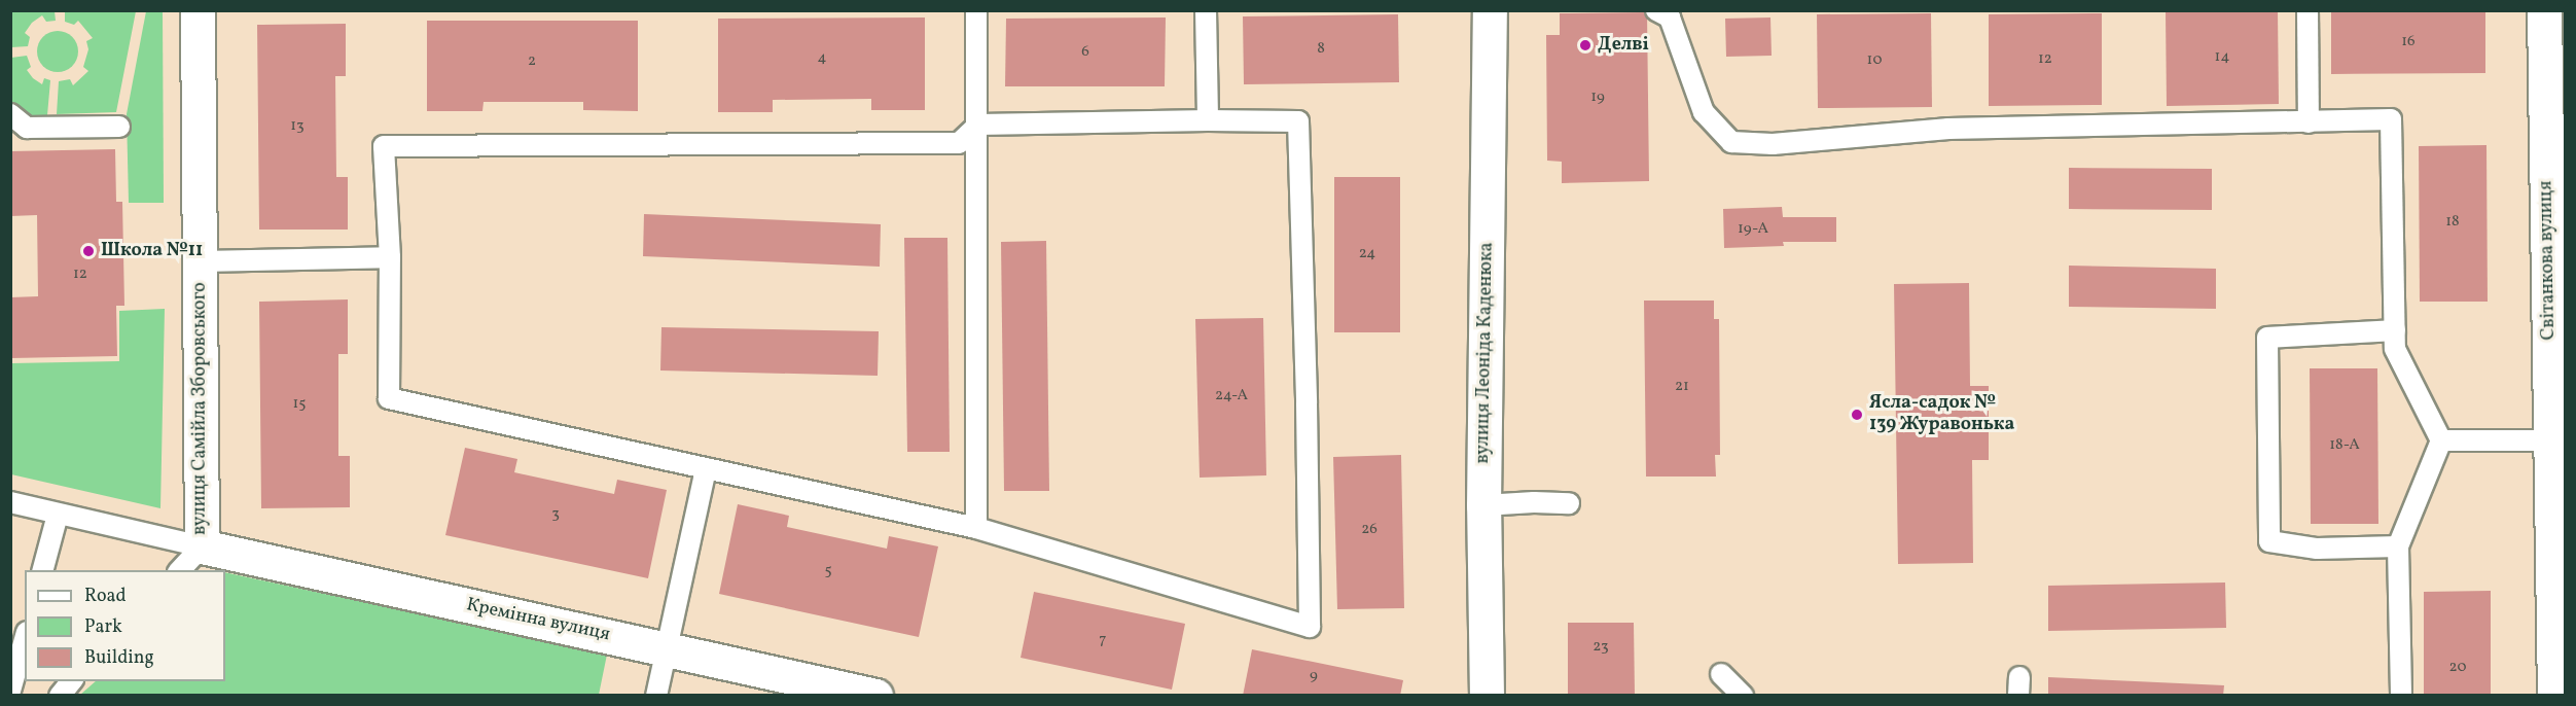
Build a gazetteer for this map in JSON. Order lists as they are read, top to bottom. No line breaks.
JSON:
{"streets":{"street":["Світанкова вулиця","вулиця Леоніда Каденюка","вулиця Самійла Зборовського","Кремінна вулиця"]},"crossings":[["вулиця Самійла Зборовського","Кремінна вулиця"]],"places":["Делві","Школа №11","Ясла-садок № 139 Журавонька"],"house_numbers":["16","8","6","14","4","12","10","2","19","13","18","19-А","24","12","21","24-А","15","18-А","3","26","5","7","23","20","9"],"legend":["Road","Park","Building"]}
